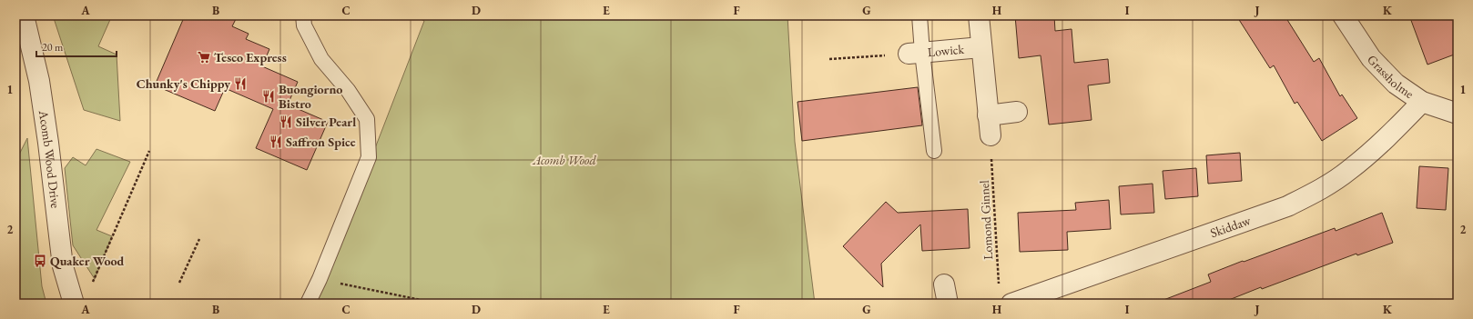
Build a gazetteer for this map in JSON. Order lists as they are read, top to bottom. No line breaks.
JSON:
{"streets":{"street":["Lowick","Grassholme","Acomb Wood Drive","Skiddaw"],"path":["Lomond Ginnel"]},"crossings":[["Lowick","Lomond Ginnel"],["Grassholme","Skiddaw"],["Lomond Ginnel","Skiddaw"]],"parks":["Acomb Wood"],"places":{"supermarket":["Tesco Express"],"restaurant":["Chunky's Chippy","Buongiorno Bistro","Silver Pearl","Saffron Spice"],"bus stop":["Quaker Wood"]},"scale_bar":"20 m","grid":{"columns":["A","B","C","D","E","F","G","H","I","J","K"],"rows":["1","2"]}}
